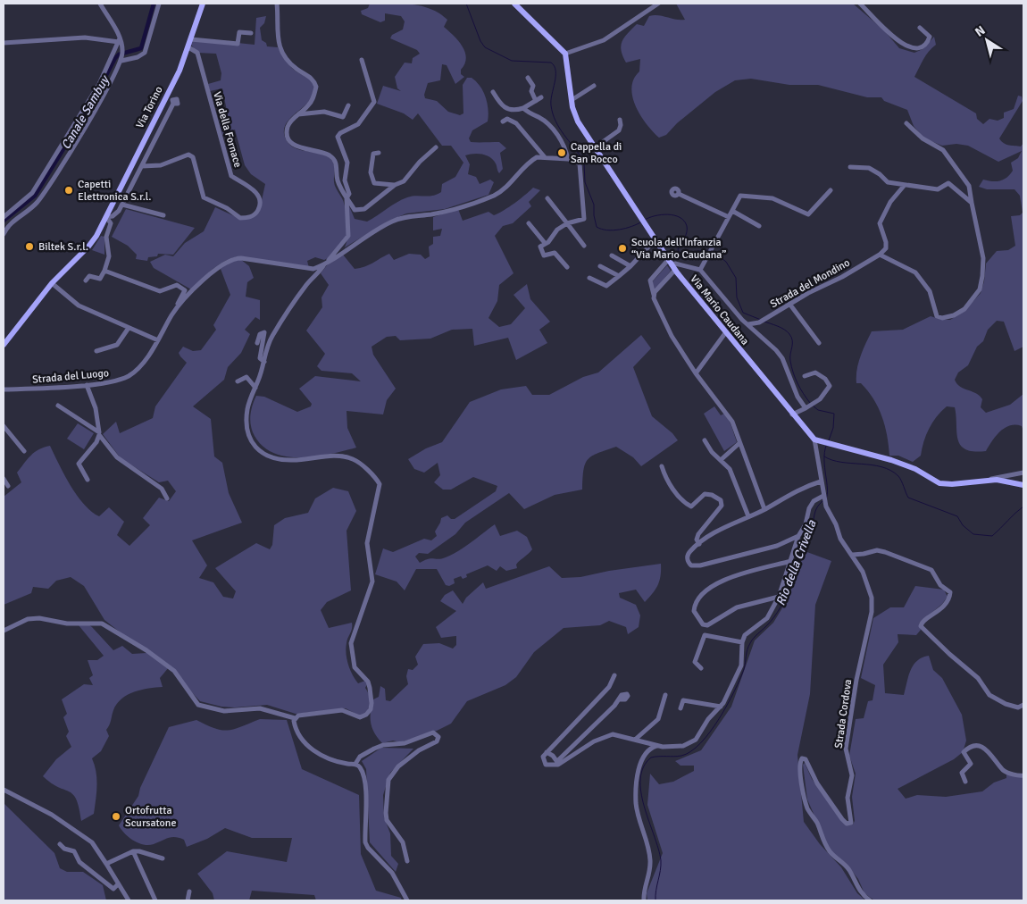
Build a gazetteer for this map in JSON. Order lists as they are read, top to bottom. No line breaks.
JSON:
{"streets":{"main road":["Via Torino","Via Mario Caudana"],"street":["Via della Fornace","Strada del Mondino","Strada del Luogo","Strada Cordova"]},"crossings":[["Via Torino","Via della Fornace"],["Via Mario Caudana","Strada Cordova"]],"water":["Canale Sambuy","Rio della Crivella"],"places":["Cappella di San Rocco","Capetti Elettronica S.r.l.","Biltek S.r.l.","Scuola dell’Infanzia “Via Mario Caudana”","Ortofrutta Scursatone"],"north":"top left"}
